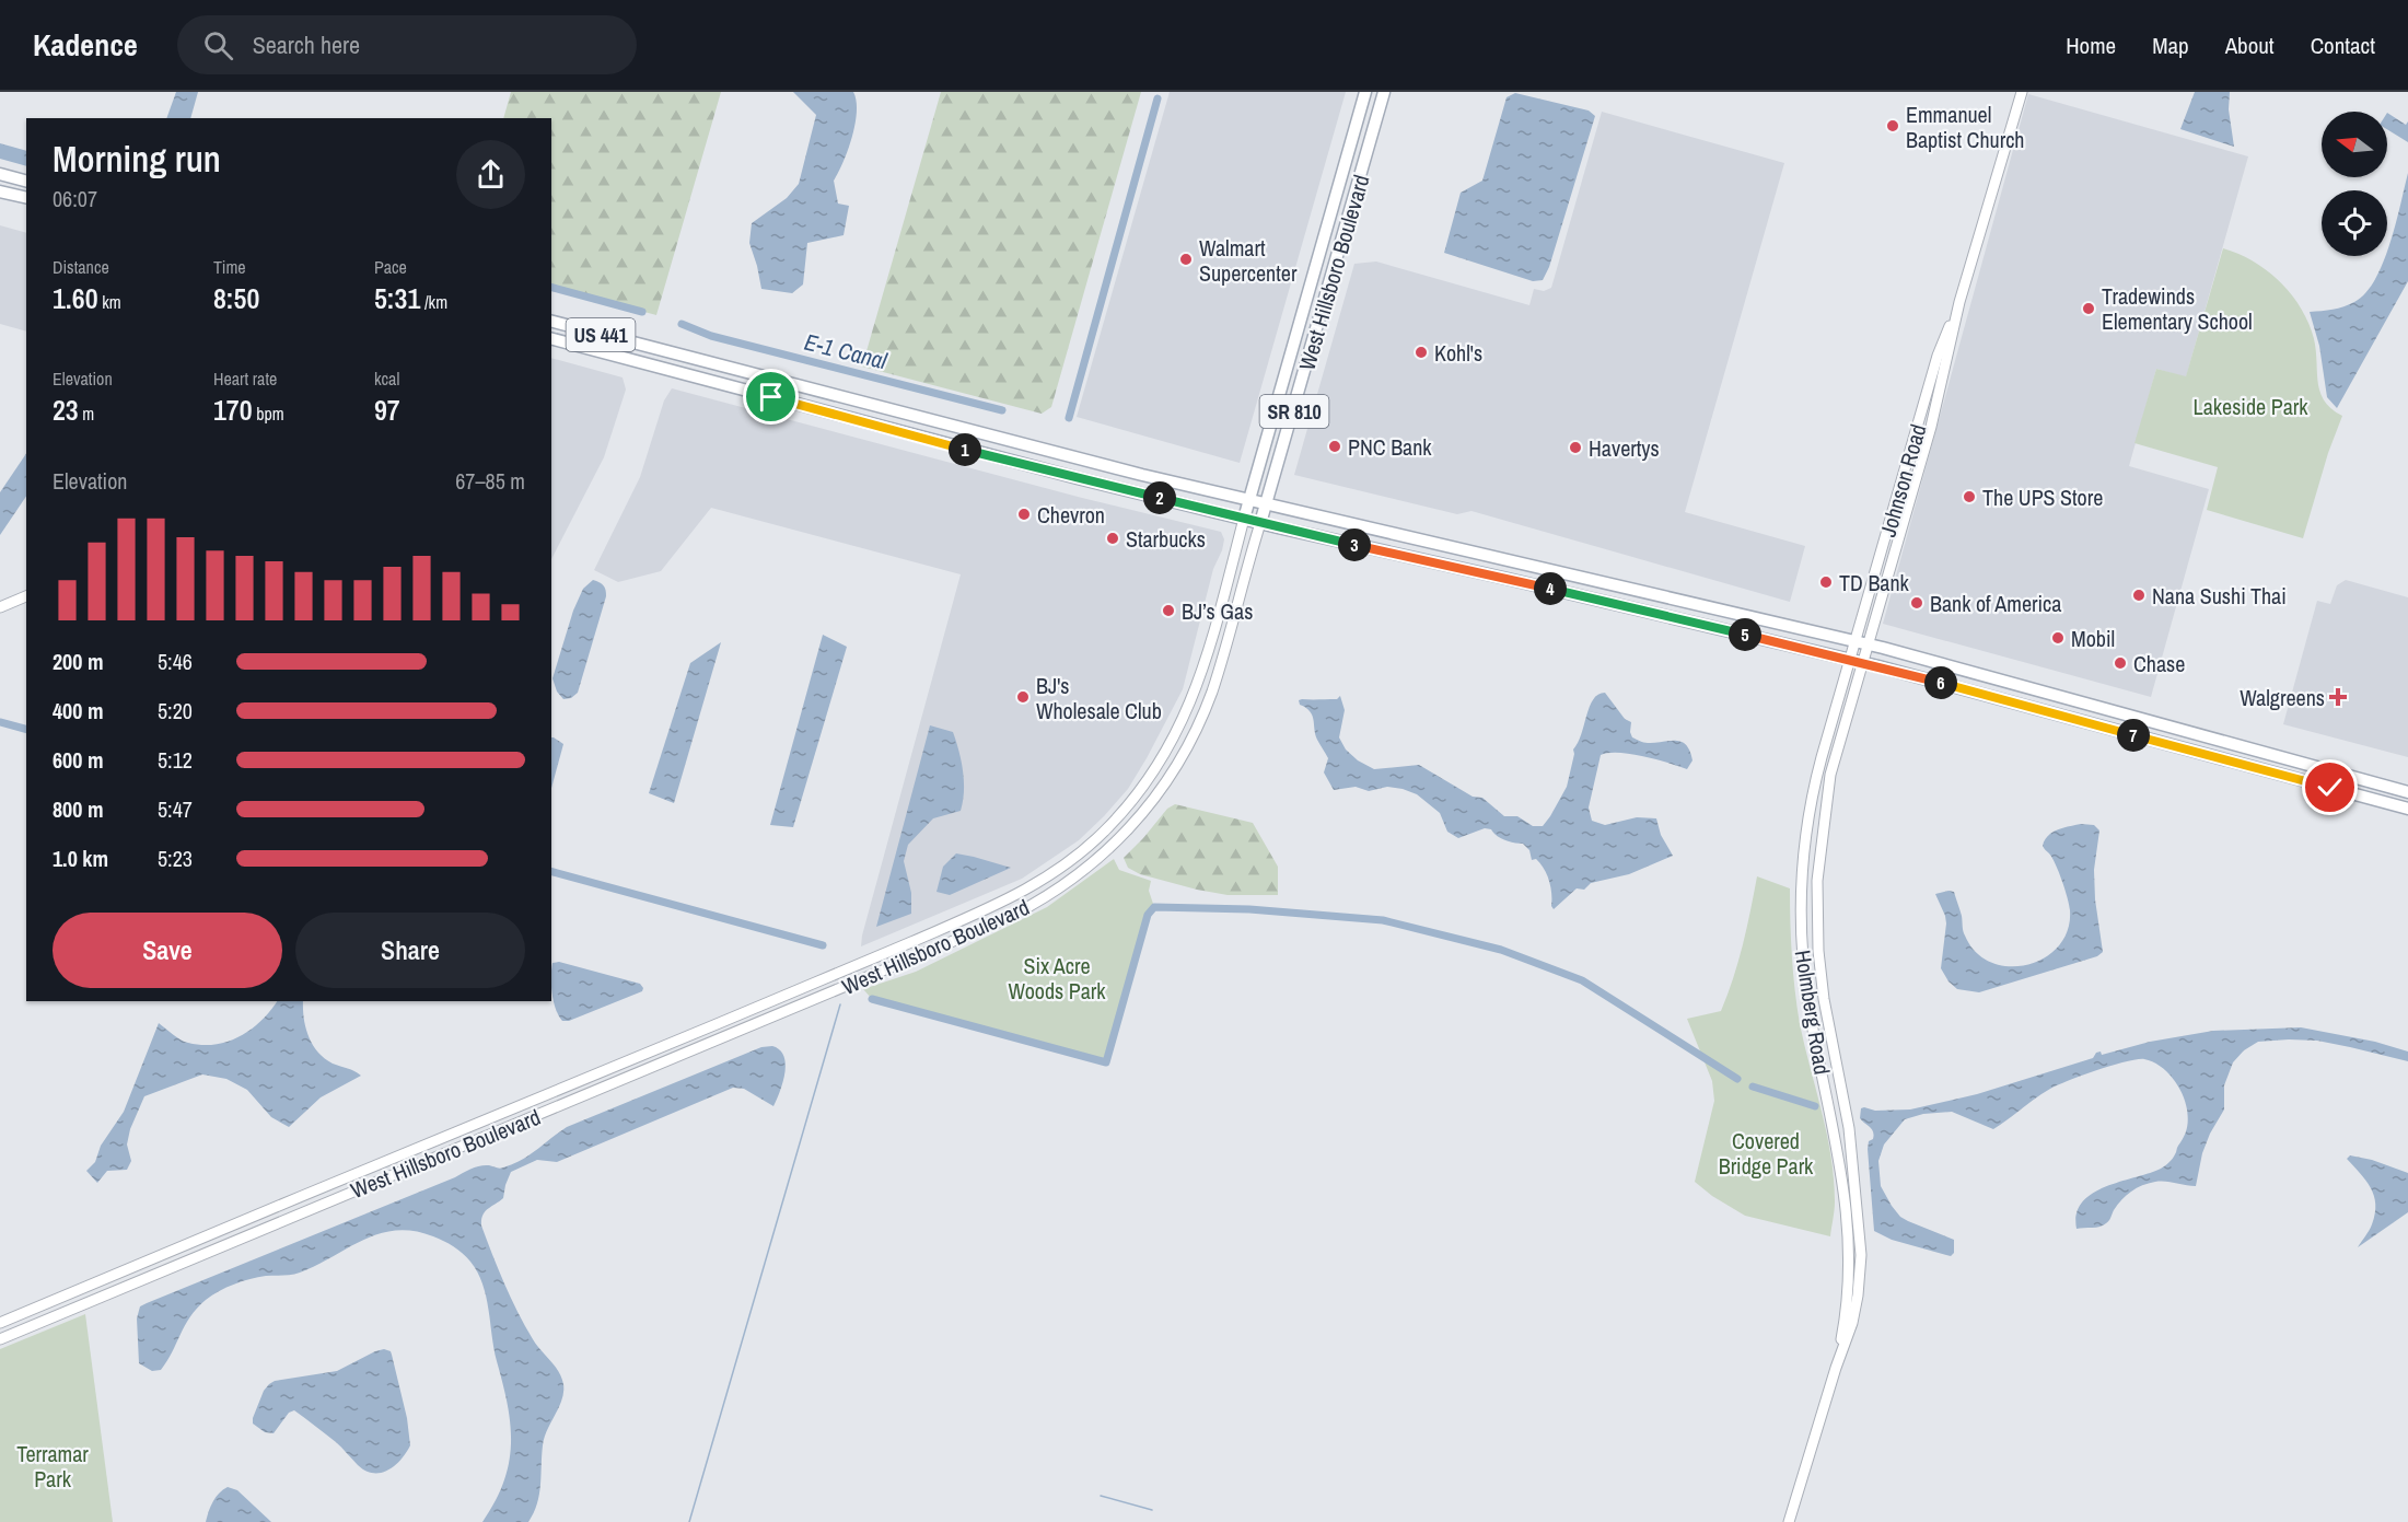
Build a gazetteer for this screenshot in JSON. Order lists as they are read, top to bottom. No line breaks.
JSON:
{"streets":{"main road":["West Hillsboro Boulevard","US 441","SR 810"],"street":["Johnson Road","Holmberg Road"]},"crossings":[["West Hillsboro Boulevard","US 441"],["US 441","Johnson Road"],["US 441","Holmberg Road"],["Johnson Road","Holmberg Road"]],"water":["E-1 Canal"],"parks":["Lakeside Park","Six Acre Woods Park","Covered Bridge Park","Terramar Park"],"places":{"other":["Emmanuel Baptist Church","Walmart Supercenter","Tradewinds Elementary School","Kohl's","PNC Bank","Havertys","The UPS Store","Chevron","Starbucks","TD Bank","Nana Sushi Thai","Bank of America","BJ’s Gas","Mobil","Chase","BJ's Wholesale Club"],"health":["Walgreens"]},"north":"left","page":{"header":"Kadence","search":"Search here","nav":["Home","Map","About","Contact"],"heading":["Morning run","06:07"],"stats":[["Distance","1.60 km"],["Time","8:50"],["Pace","5:31 /km"],["Elevation","23 m"],["Heart rate","170 bpm"],["kcal","97"]],"pins":["1","2","3","4","5","6","7"],"chart":["Elevation","67–85 m"],"list":[{"name":"200 m","note":"5:46"},{"name":"400 m","note":"5:20"},{"name":"600 m","note":"5:12"},{"name":"800 m","note":"5:47"},{"name":"1.0 km","note":"5:23"}],"buttons":["Save","Share"]}}
